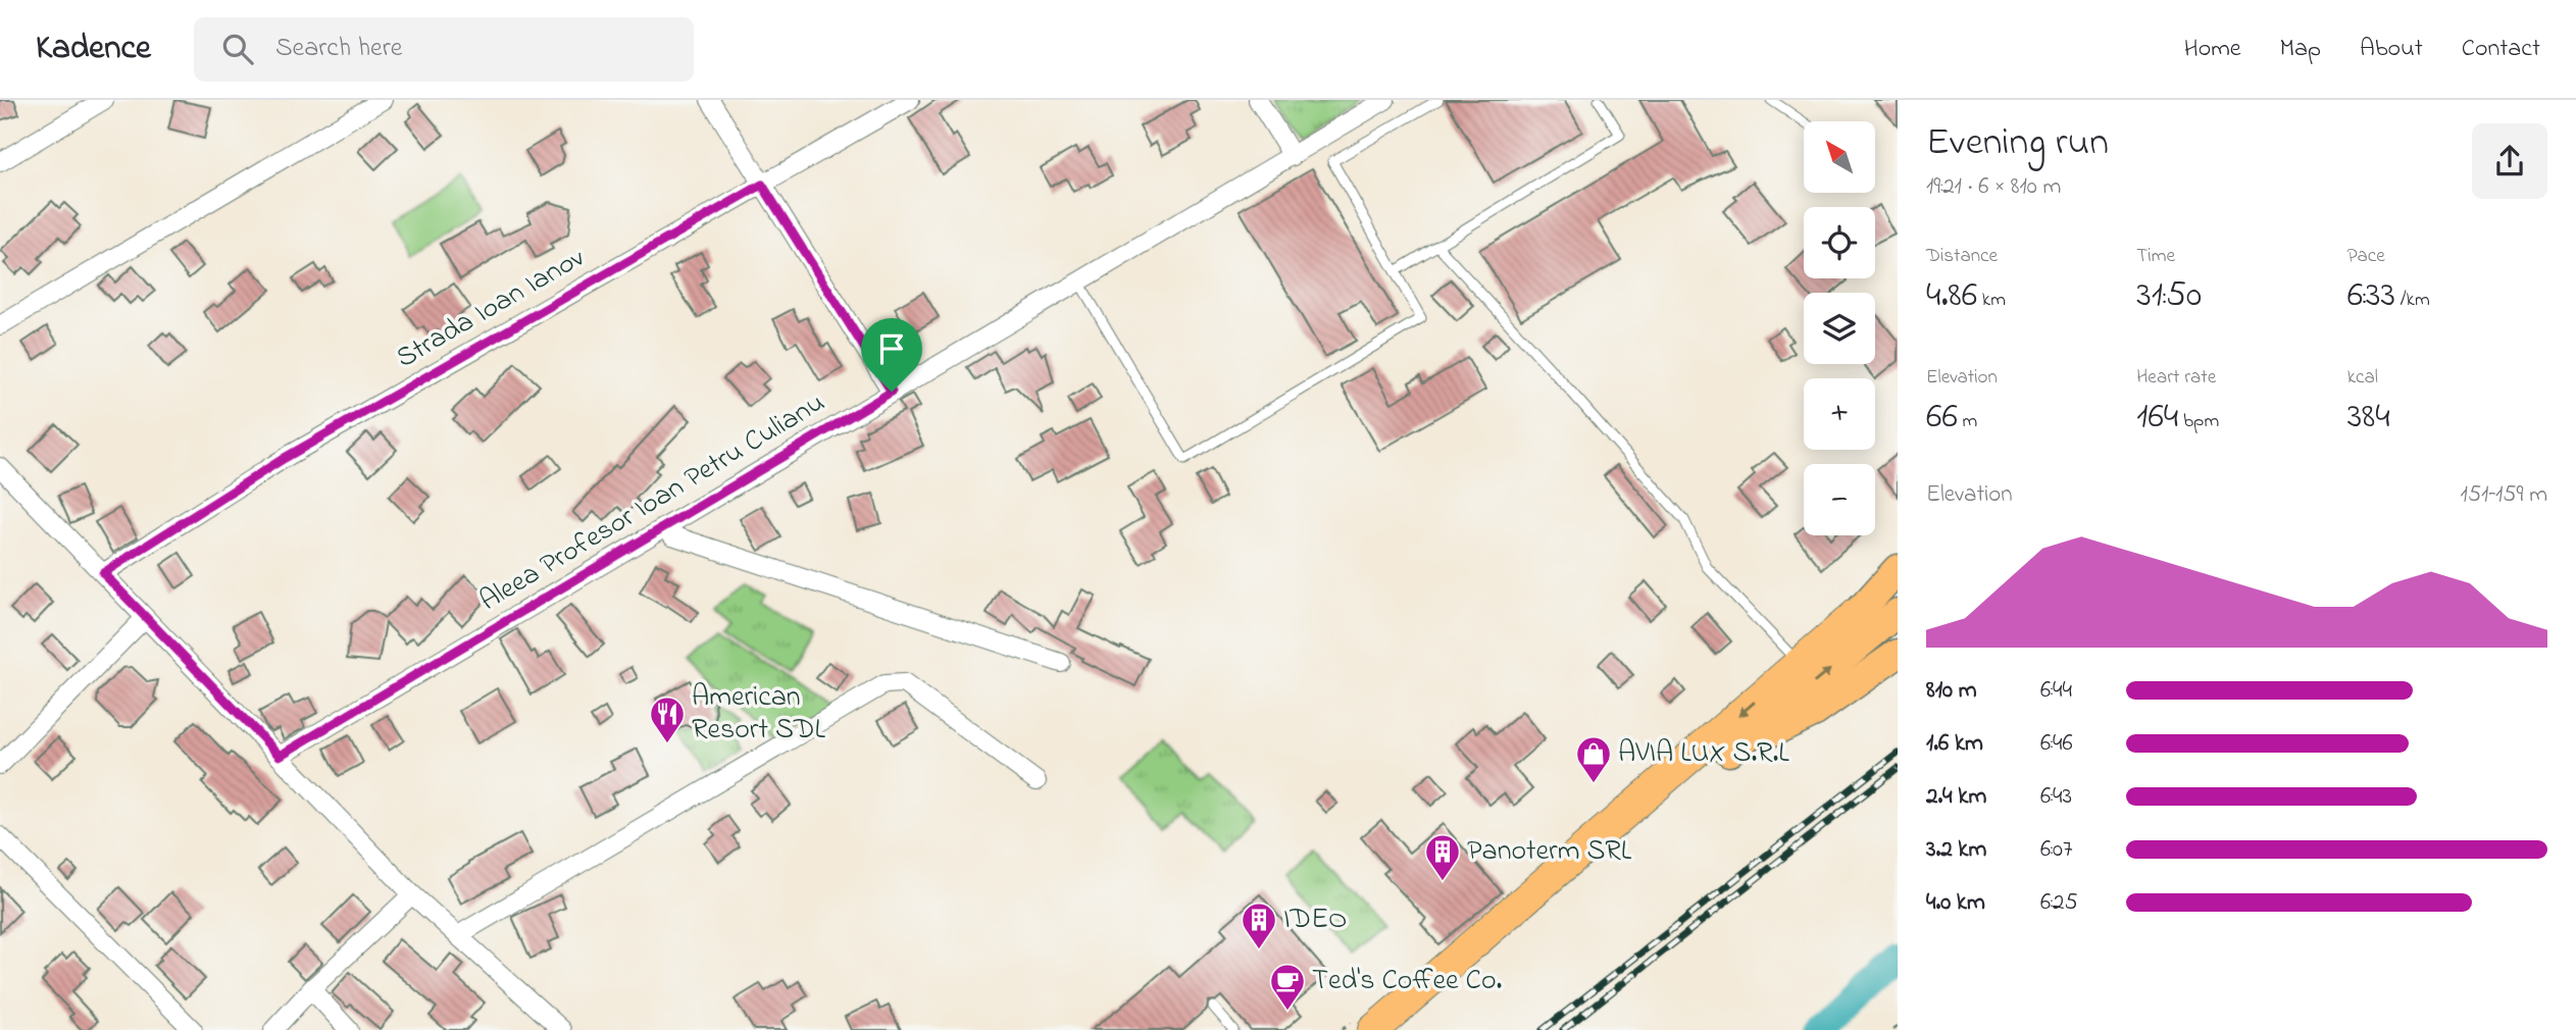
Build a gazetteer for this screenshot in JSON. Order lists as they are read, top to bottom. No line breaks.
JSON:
{"streets":{"street":["Strada Ioan Ianov","Aleea Profesor Ioan Petru Culianu"]},"places":{"restaurant":["American Resort SDL"],"shop":["AVIA LUX S.R.L"],"building":["Panoterm SRL","IDEO"],"cafe":["Ted's Coffee Co."]},"north":"top left","page":{"header":"Kadence","search":"Search here","nav":["Home","Map","About","Contact"],"heading":["Evening run","19:21 · 6 × 810 m"],"map_buttons":["+","−"],"stats":[["Distance","4.86 km"],["Time","31:50"],["Pace","6:33 /km"],["Elevation","66 m"],["Heart rate","164 bpm"],["kcal","384"]],"chart":["Elevation","151–159 m"],"list":[{"name":"810 m","note":"6:44"},{"name":"1.6 km","note":"6:46"},{"name":"2.4 km","note":"6:43"},{"name":"3.2 km","note":"6:07"},{"name":"4.0 km","note":"6:25"}]}}
